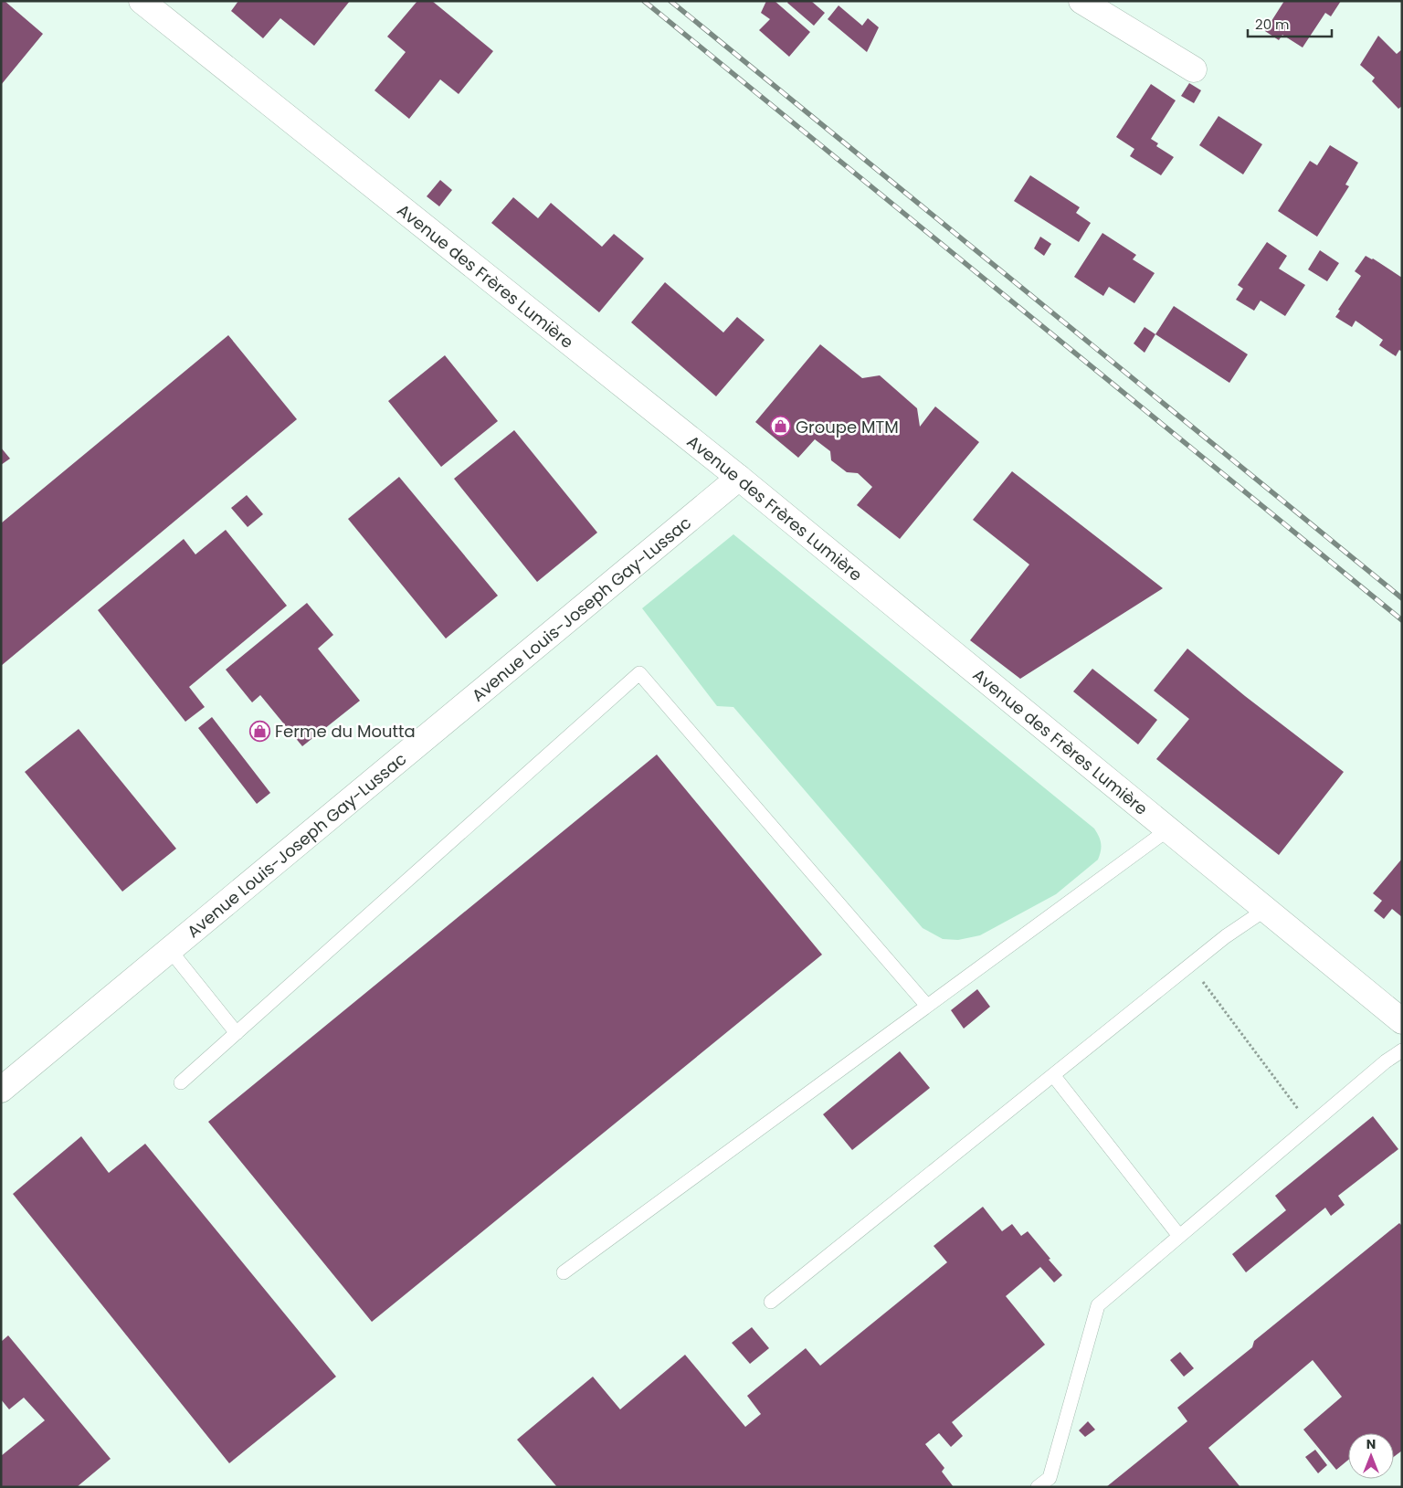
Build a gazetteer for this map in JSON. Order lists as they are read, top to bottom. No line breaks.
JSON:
{"streets":{"street":["Avenue des Frères Lumière","Avenue Louis-Joseph Gay-Lussac"]},"crossings":[["Avenue des Frères Lumière","Avenue Louis-Joseph Gay-Lussac"]],"places":{"shop":["Groupe MTM","Ferme du Moutta"]},"scale_bar":"20 m","north":"top"}
